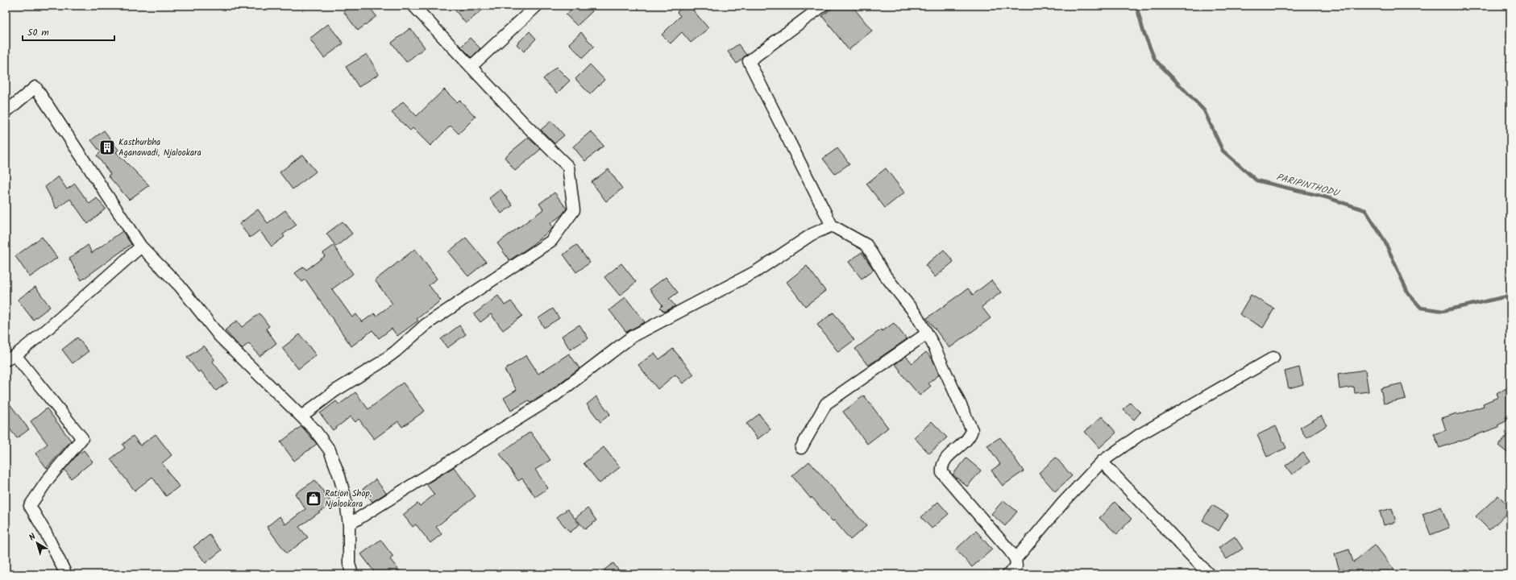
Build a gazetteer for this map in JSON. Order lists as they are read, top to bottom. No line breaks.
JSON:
{"water":["PARIPINTHODU"],"places":{"building":["Kasthurbha Aganawadi, Njalookara"],"shop":["Ration Shop, Njalookara"]},"scale_bar":"50 m","north":"top left"}
